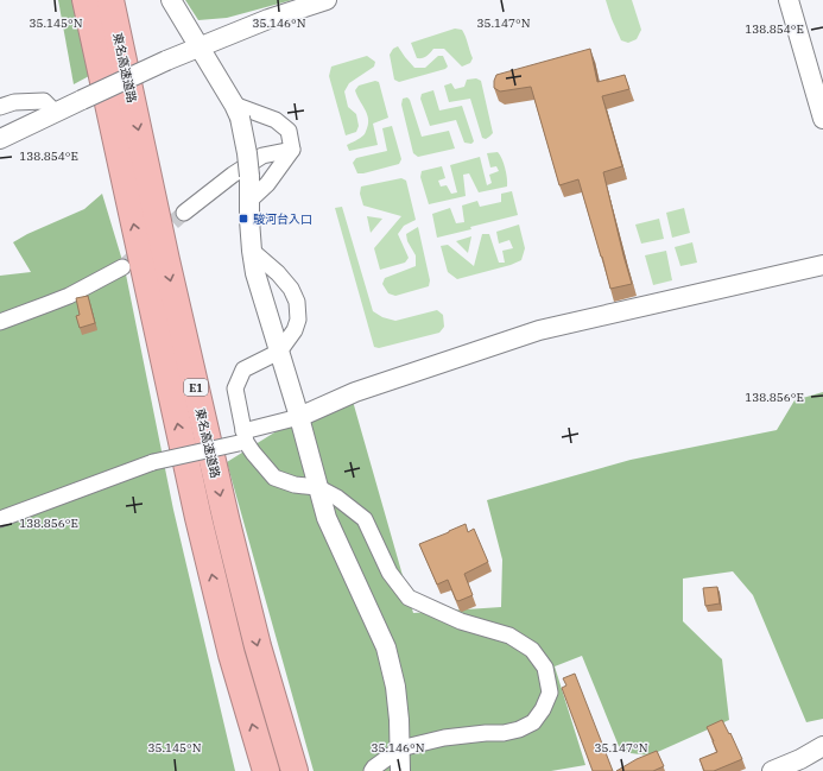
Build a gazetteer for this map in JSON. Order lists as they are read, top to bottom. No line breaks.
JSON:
{"streets":{"highway":["東名高速道路","E1"]},"places":{"transit":["駿河台入口"]},"coordinates":["35.145°N","35.146°N","35.147°N","138.854°E","138.856°E"]}
